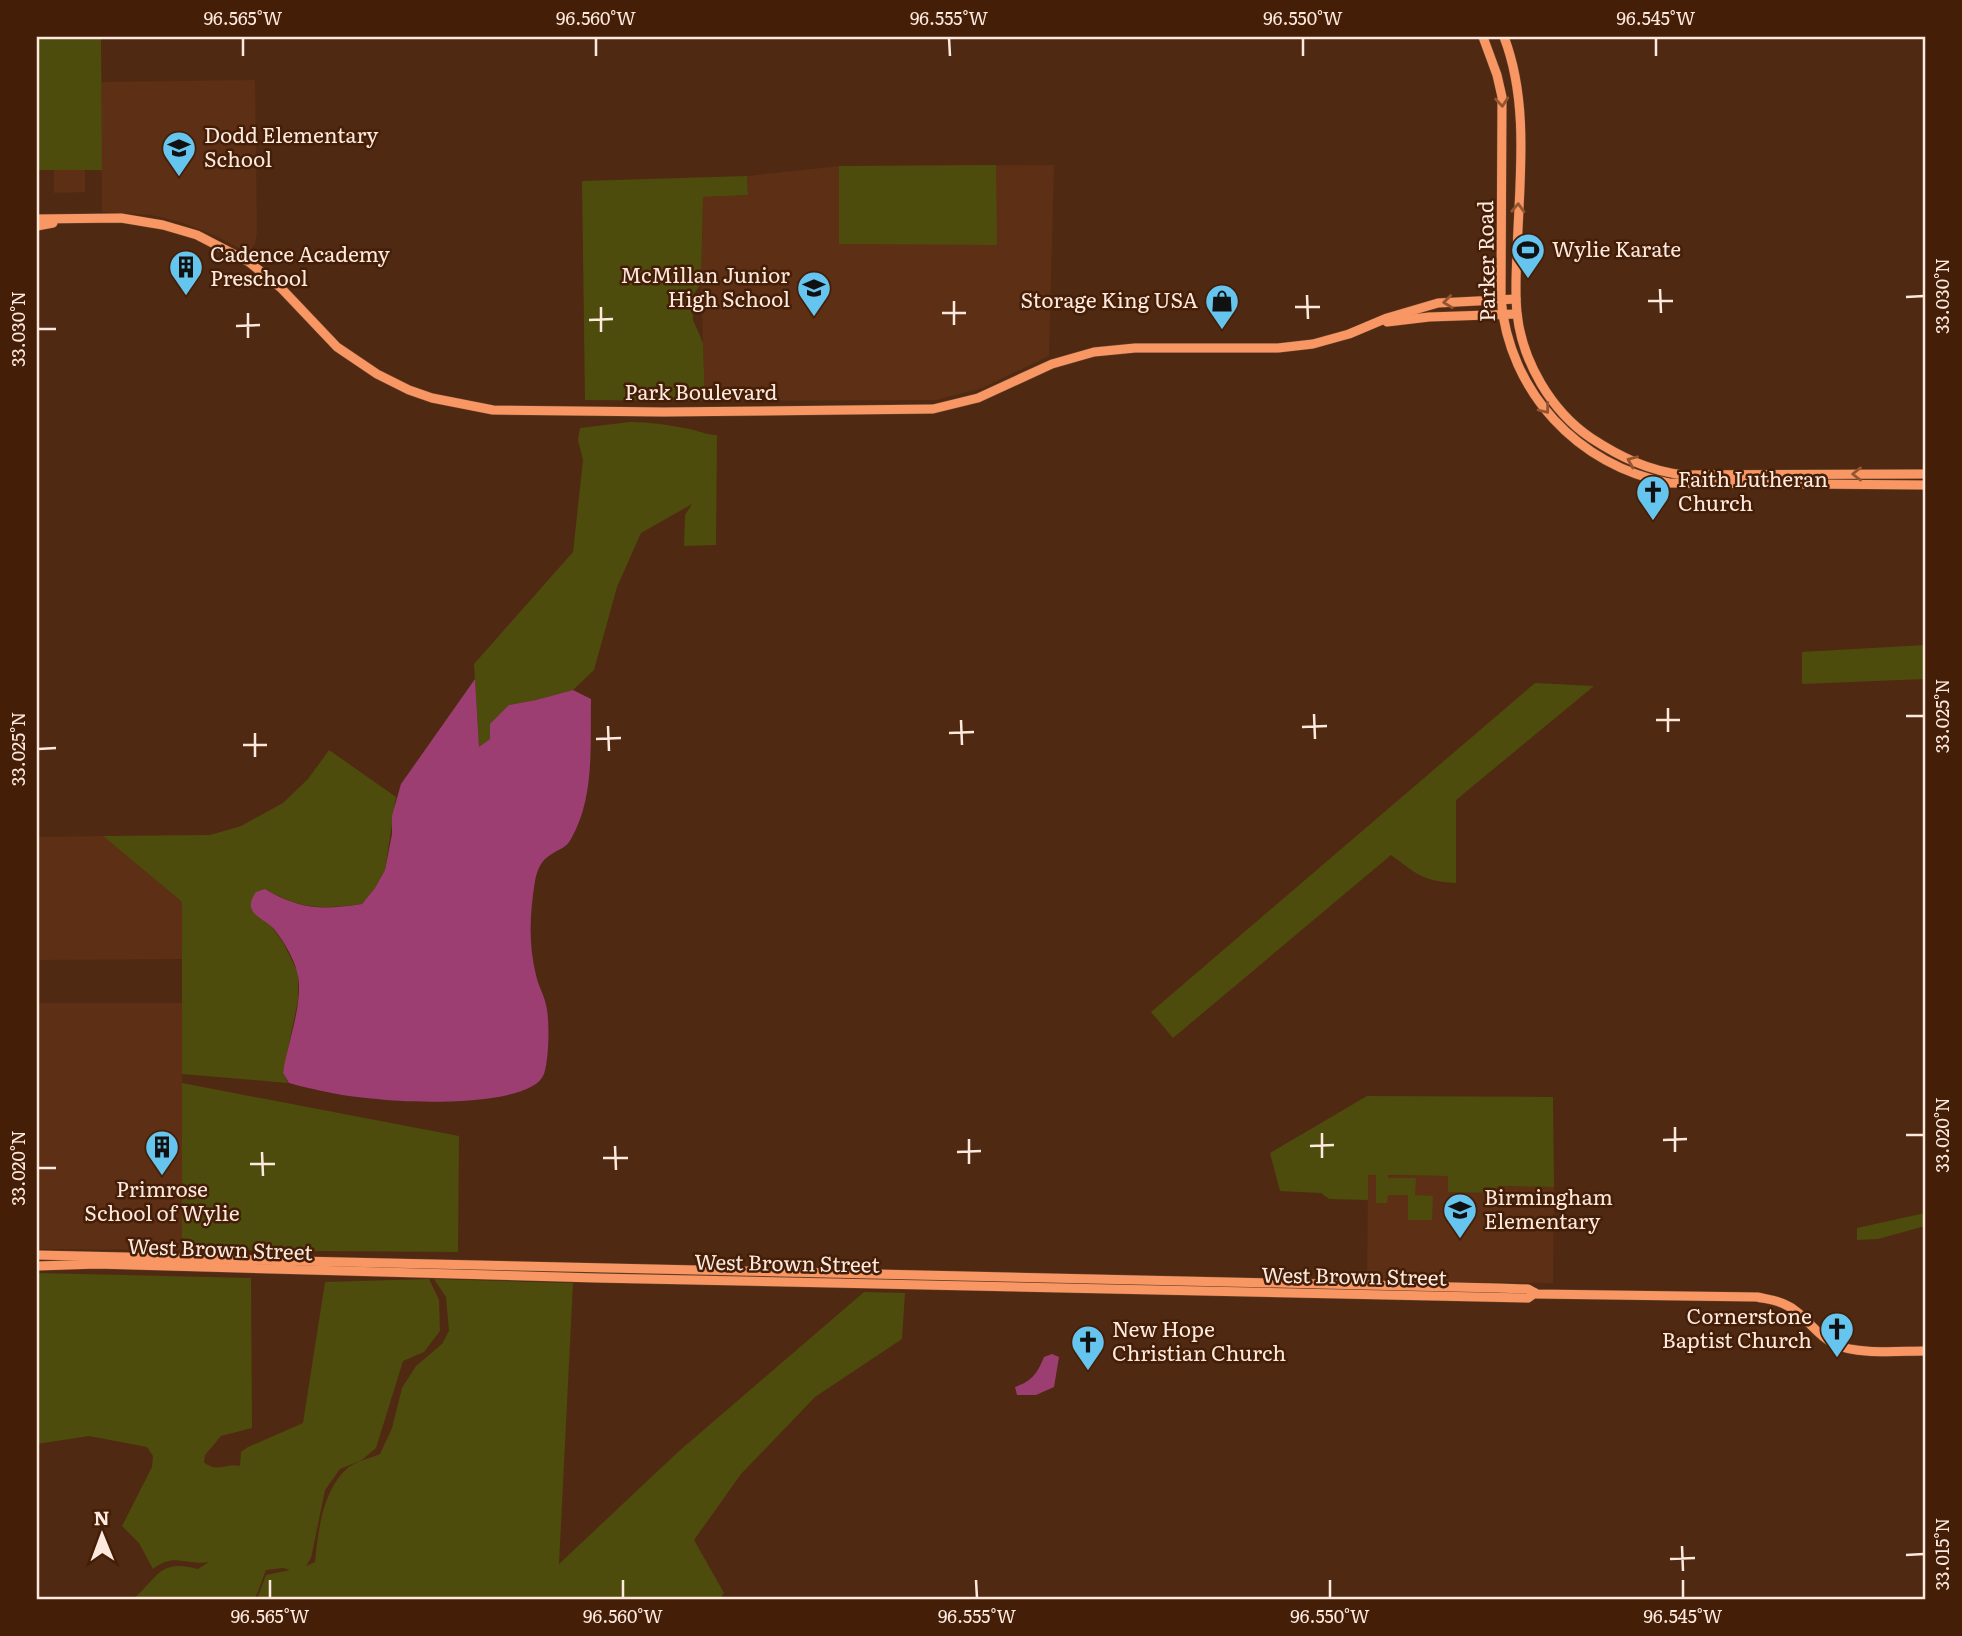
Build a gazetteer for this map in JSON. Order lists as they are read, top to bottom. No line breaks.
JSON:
{"streets":{"main road":["Parker Road","Park Boulevard","West Brown Street"]},"crossings":[["Parker Road","Park Boulevard"]],"places":{"school or university":["Dodd Elementary School","McMillan Junior High School","Birmingham Elementary"],"sports":["Wylie Karate"],"building":["Cadence Academy Preschool","Primrose School of Wylie"],"shop":["Storage King USA"],"church":["Faith Lutheran Church","Cornerstone Baptist Church","New Hope Christian Church"]},"north":"top","coordinates":["96.565°W","96.560°W","96.555°W","96.550°W","96.545°W","33.030°N","33.025°N","33.020°N","33.015°N"]}
